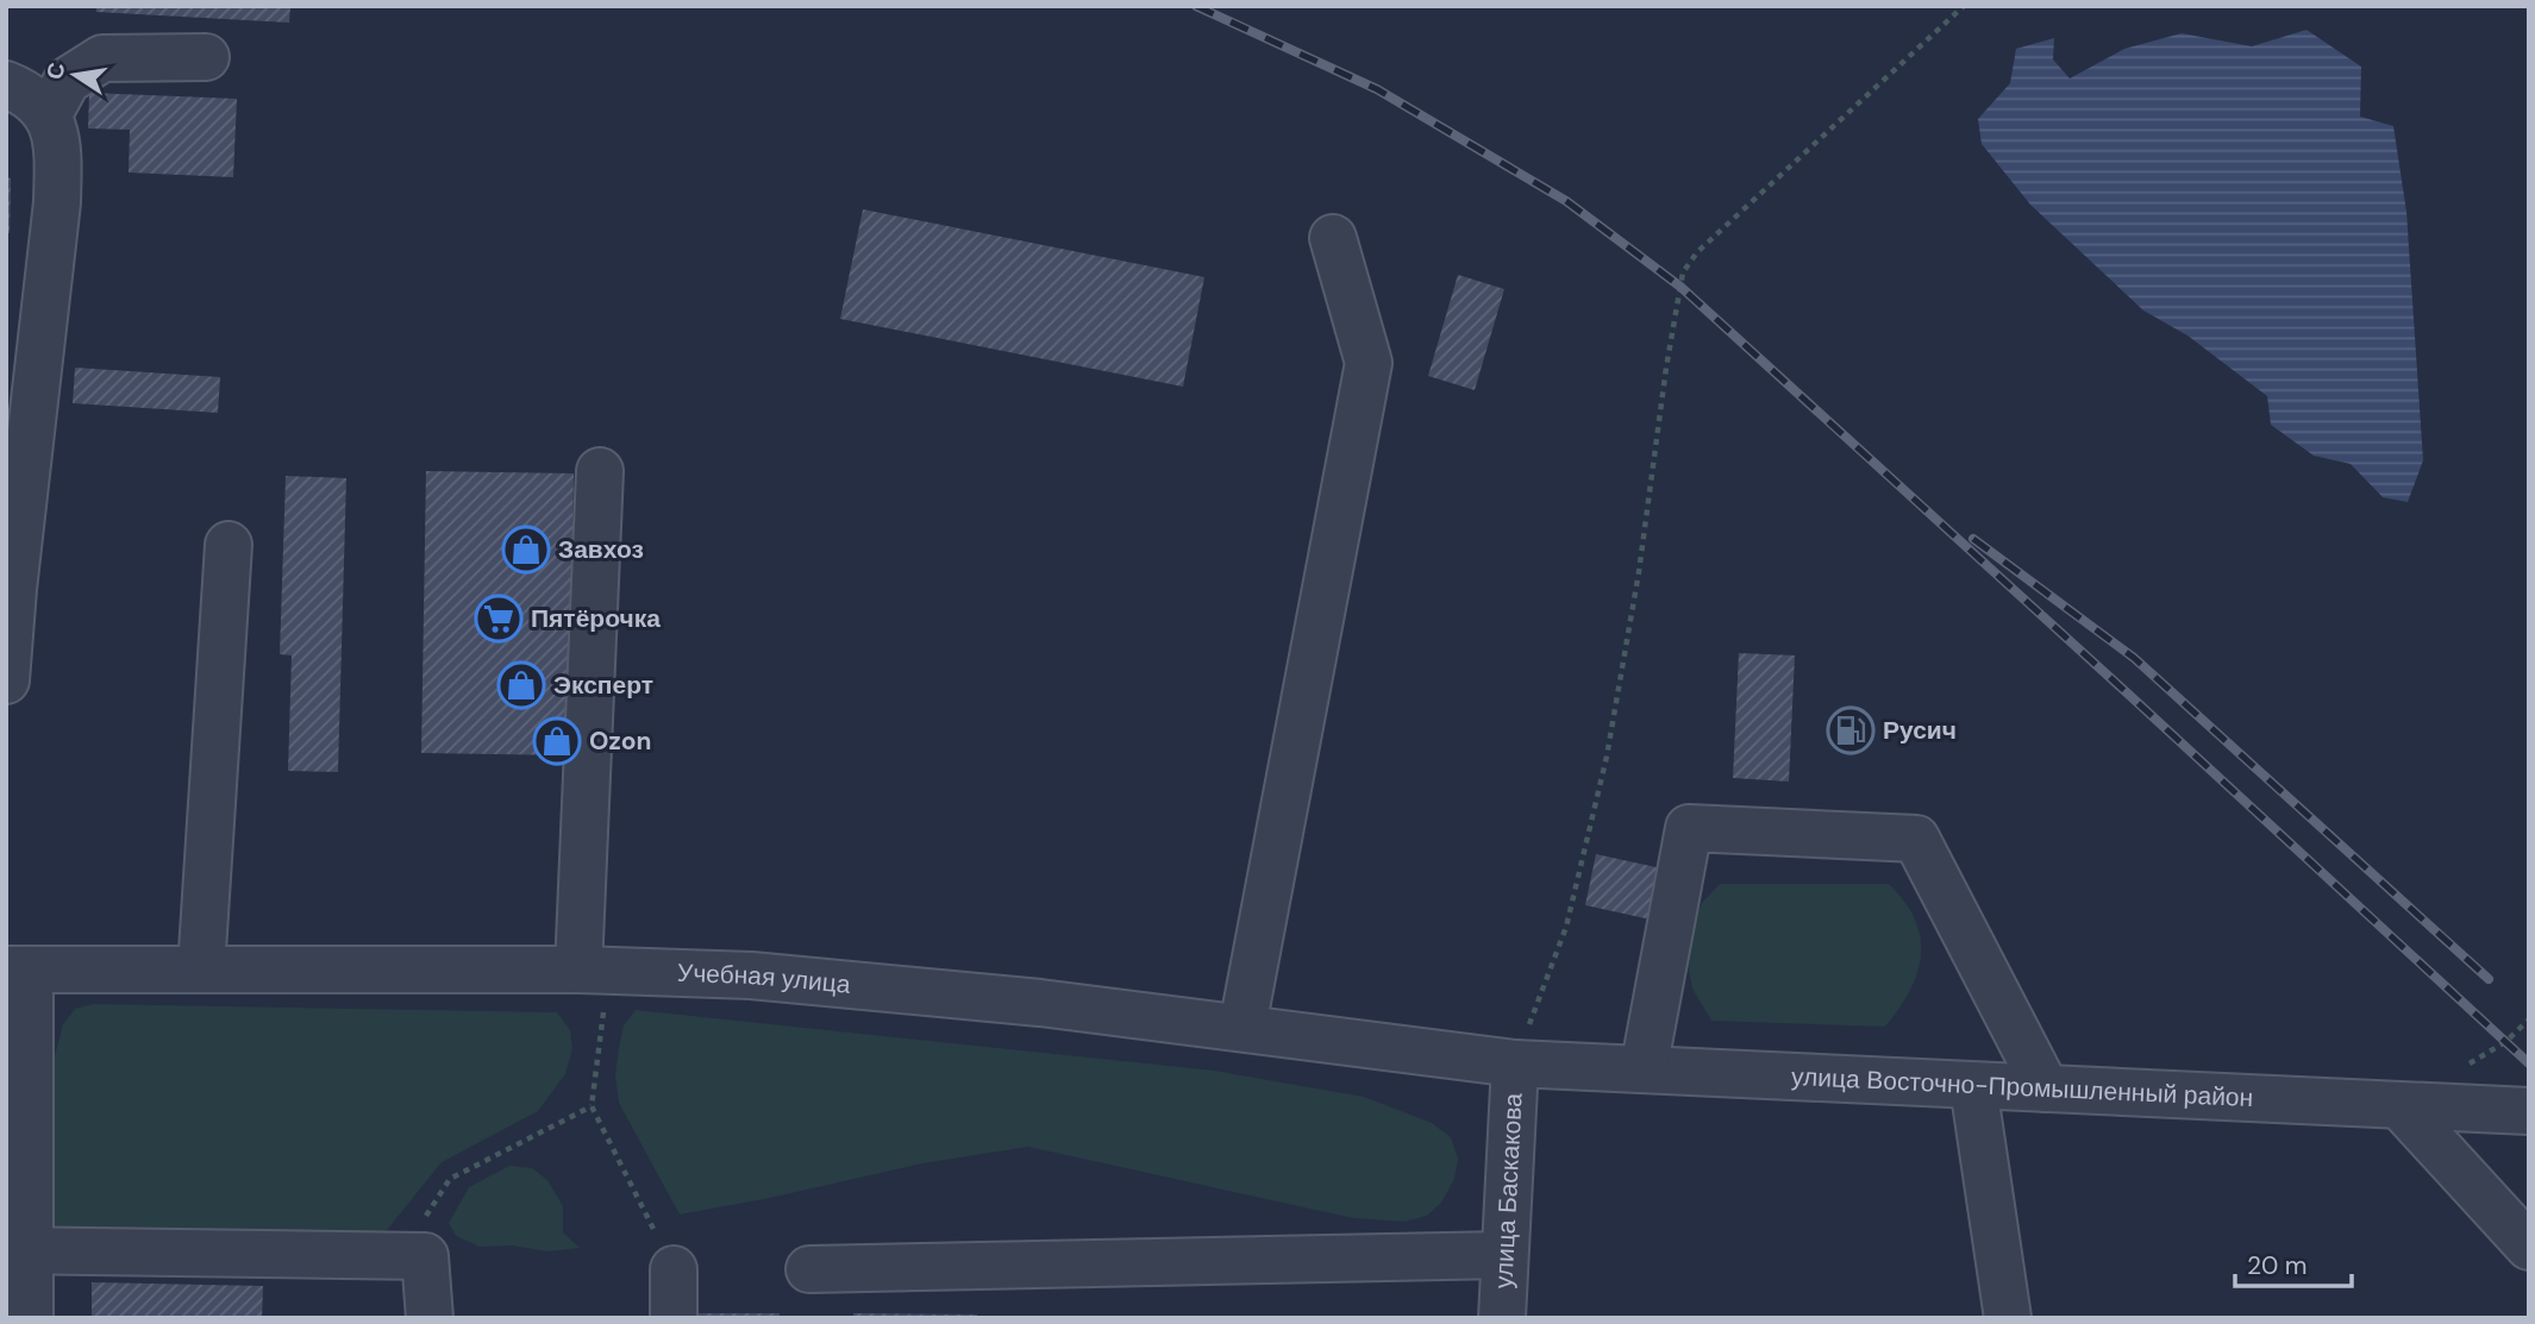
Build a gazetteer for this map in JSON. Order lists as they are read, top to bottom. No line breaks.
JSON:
{"streets":{"street":["Учебная улица","улица Восточно-Промышленный район","улица Баскакова"]},"crossings":[["Учебная улица","улица Восточно-Промышленный район"],["Учебная улица","улица Баскакова"],["улица Восточно-Промышленный район","улица Баскакова"]],"places":{"shop":["Завхоз","Эксперт","Ozon"],"supermarket":["Пятёрочка"],"fuel station":["Русич"]},"scale_bar":"20 m","north":"left"}
